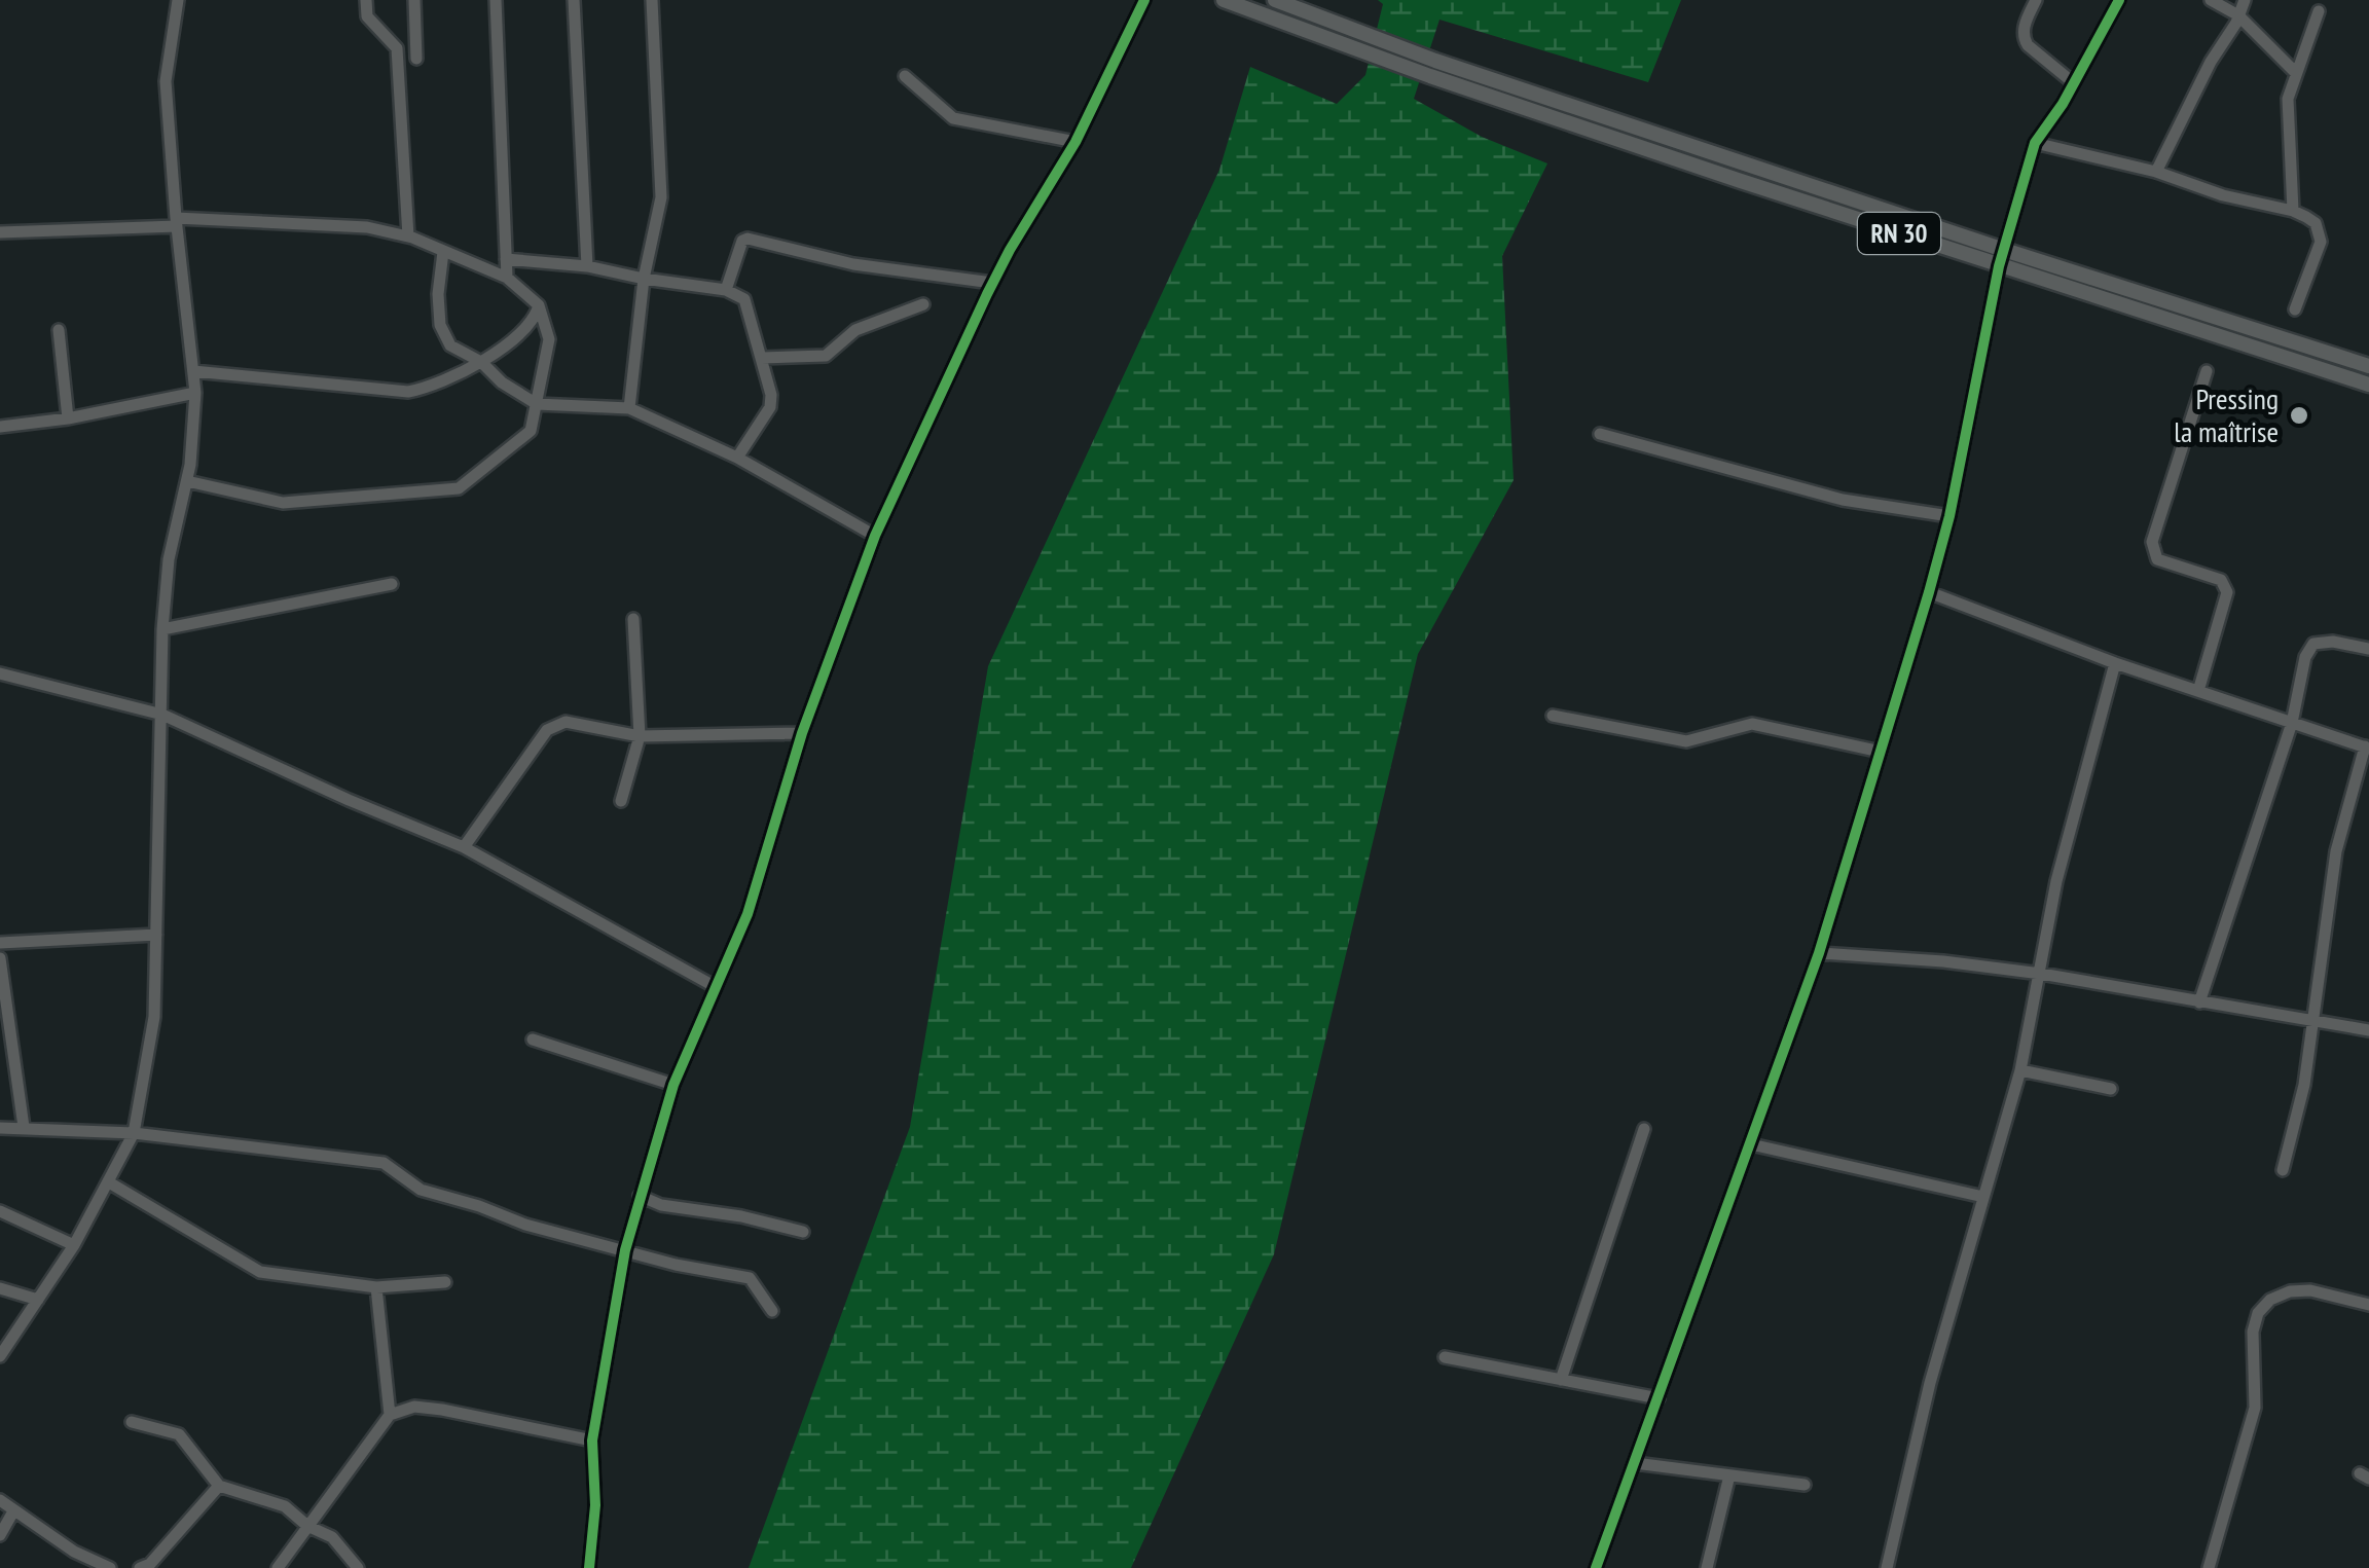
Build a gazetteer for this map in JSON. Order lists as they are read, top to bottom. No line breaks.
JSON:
{"streets":{"main road":["RN 30"]},"places":["Pressing la maîtrise"]}
